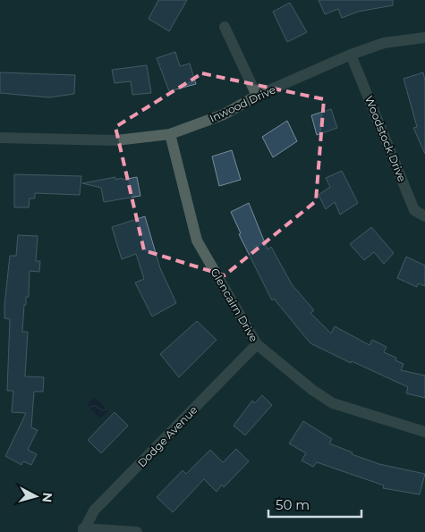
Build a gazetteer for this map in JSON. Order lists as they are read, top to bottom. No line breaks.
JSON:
{"streets":{"street":["Inwood Drive","Woodstock Drive","Glencairn Drive","Dodge Avenue"]},"crossings":[["Inwood Drive","Woodstock Drive"],["Inwood Drive","Glencairn Drive"],["Glencairn Drive","Dodge Avenue"]],"scale_bar":"50 m","north":"right"}
